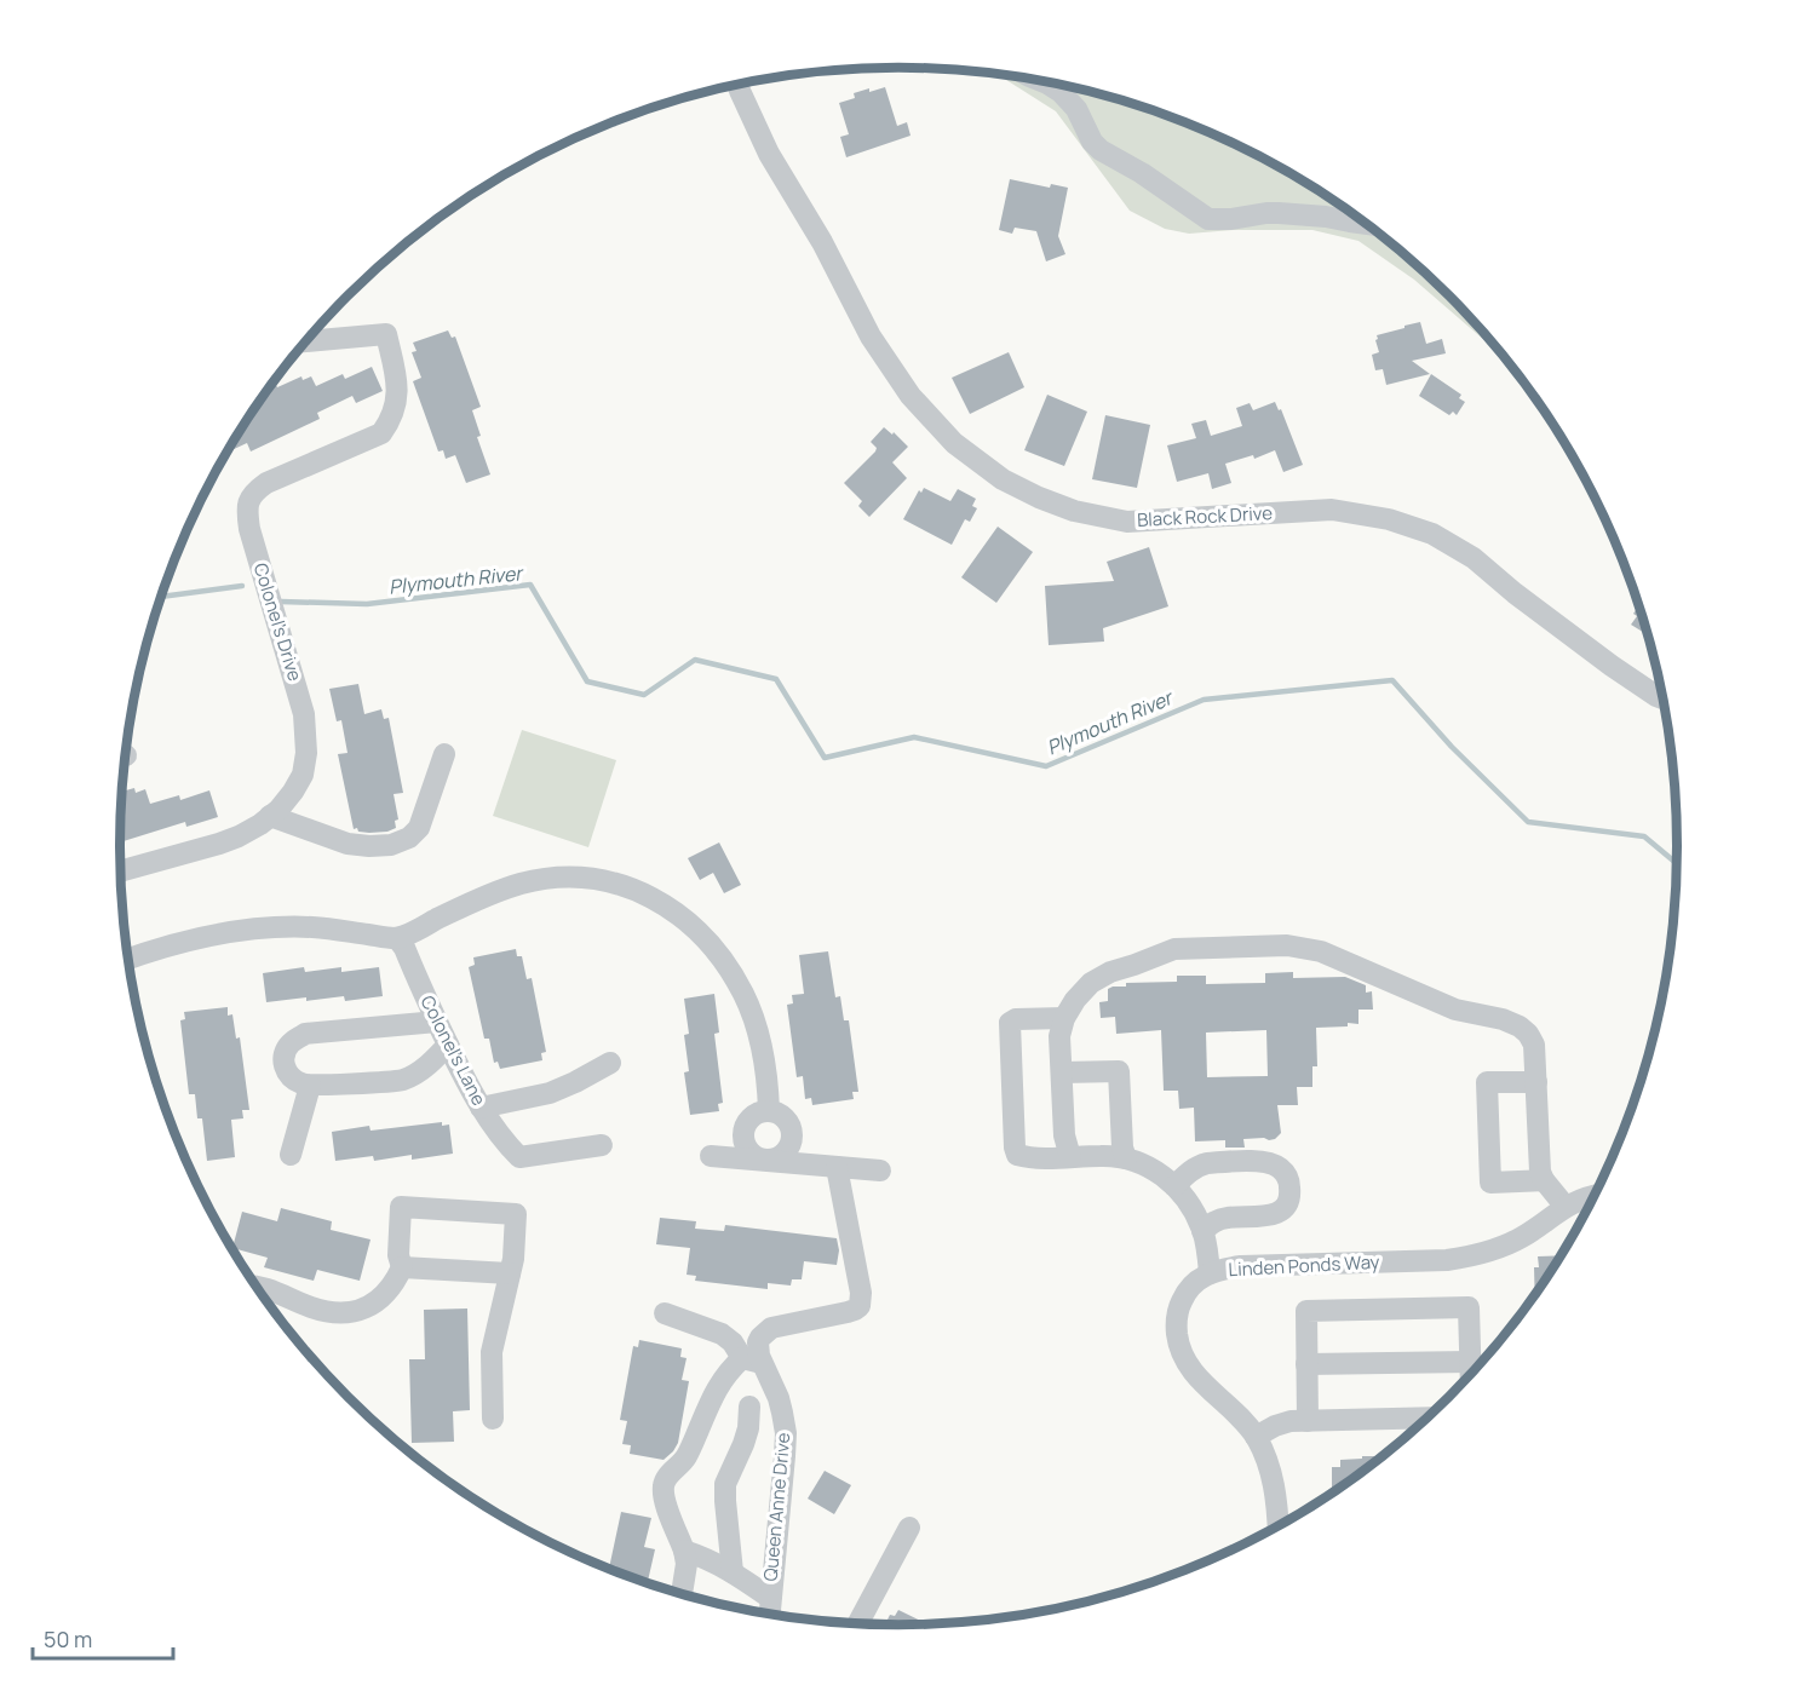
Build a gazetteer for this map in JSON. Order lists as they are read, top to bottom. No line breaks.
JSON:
{"streets":{"street":["Black Rock Drive","Colonel's Drive","Colonel's Lane","Linden Ponds Way","Queen Anne Drive"]},"water":["Plymouth River"],"scale_bar":"50 m"}
